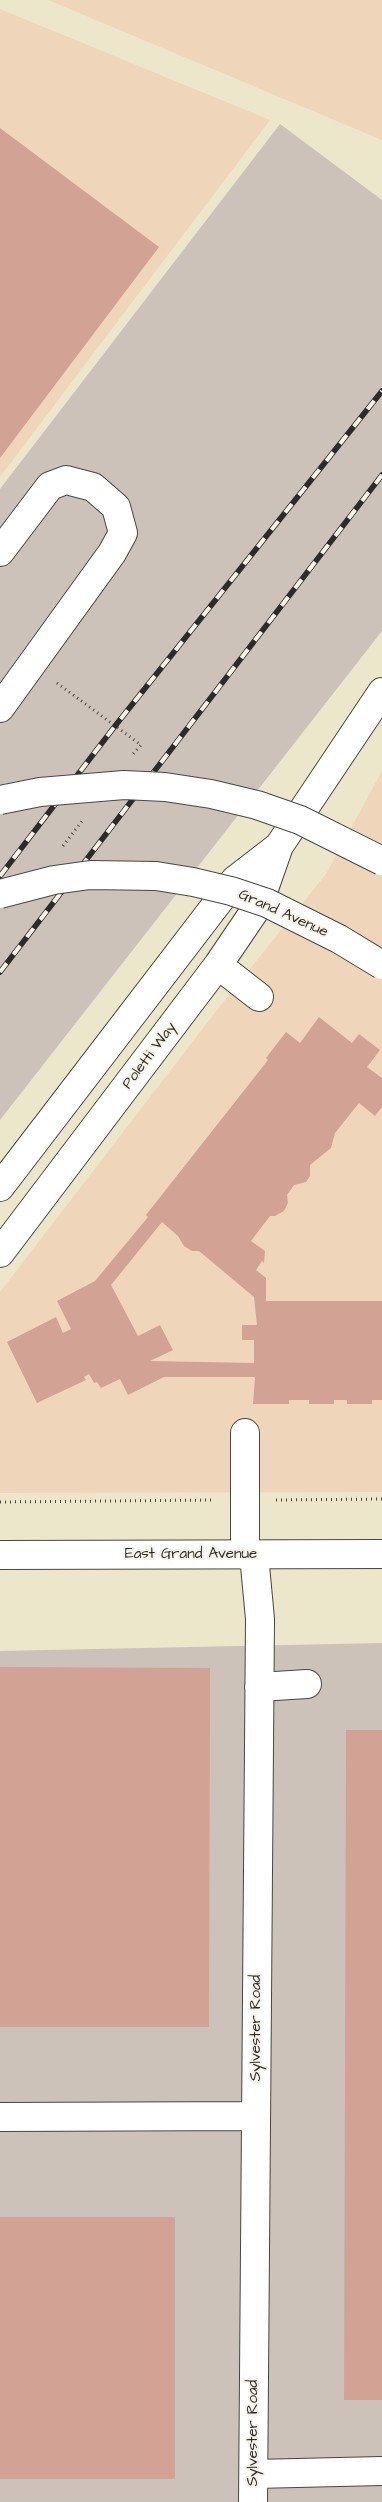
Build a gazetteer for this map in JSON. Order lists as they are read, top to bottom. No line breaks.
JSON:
{"streets":{"main road":["Grand Avenue","Poletti Way","East Grand Avenue","Sylvester Road"]},"crossings":[["East Grand Avenue","Sylvester Road"]]}
